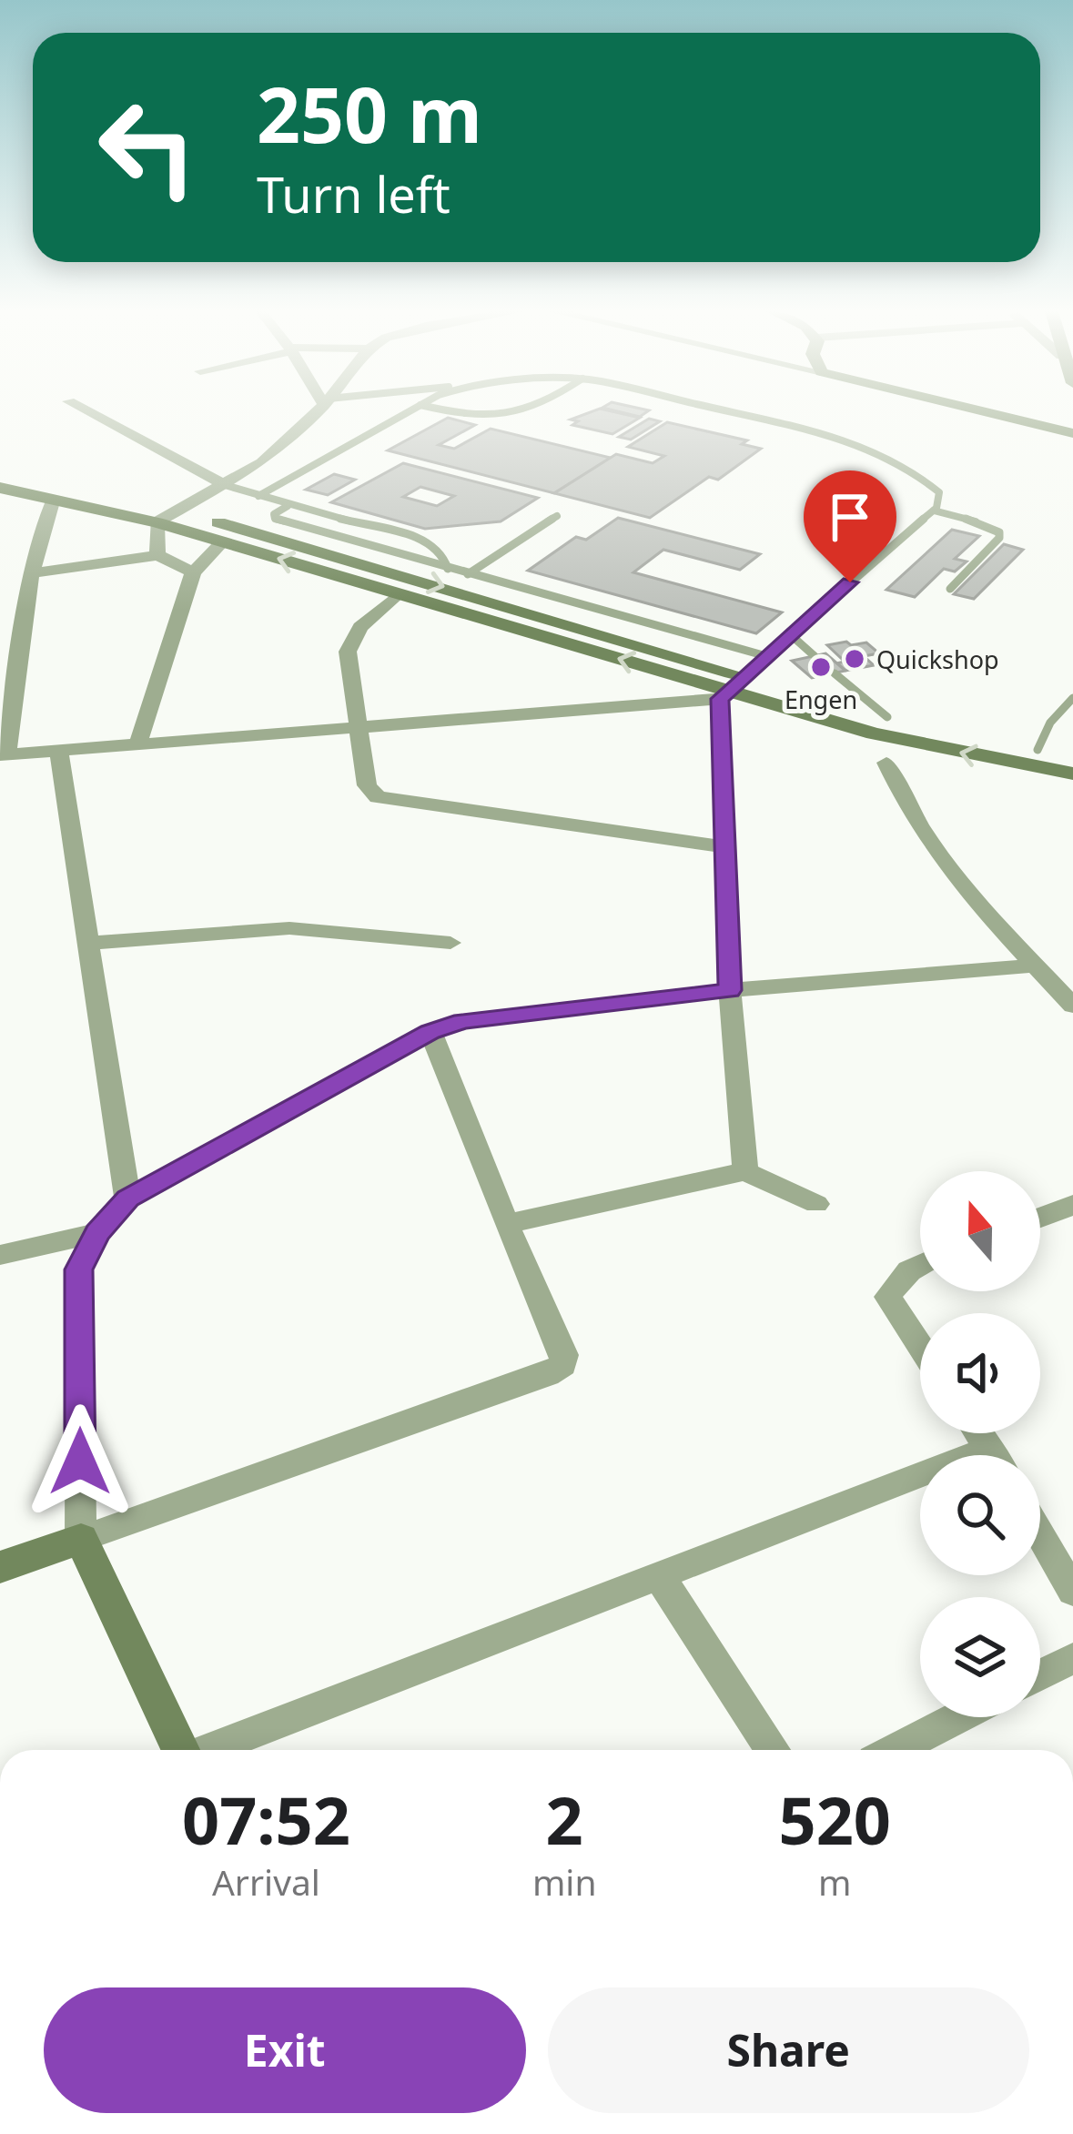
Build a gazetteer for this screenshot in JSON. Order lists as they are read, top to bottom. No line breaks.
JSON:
{"places":["Quickshop","Engen"],"north":"top","page":{"turn":["250 m","Turn left"],"eta":["07:52","Arrival","2","min","520","m"],"buttons":["Exit","Share"]}}
